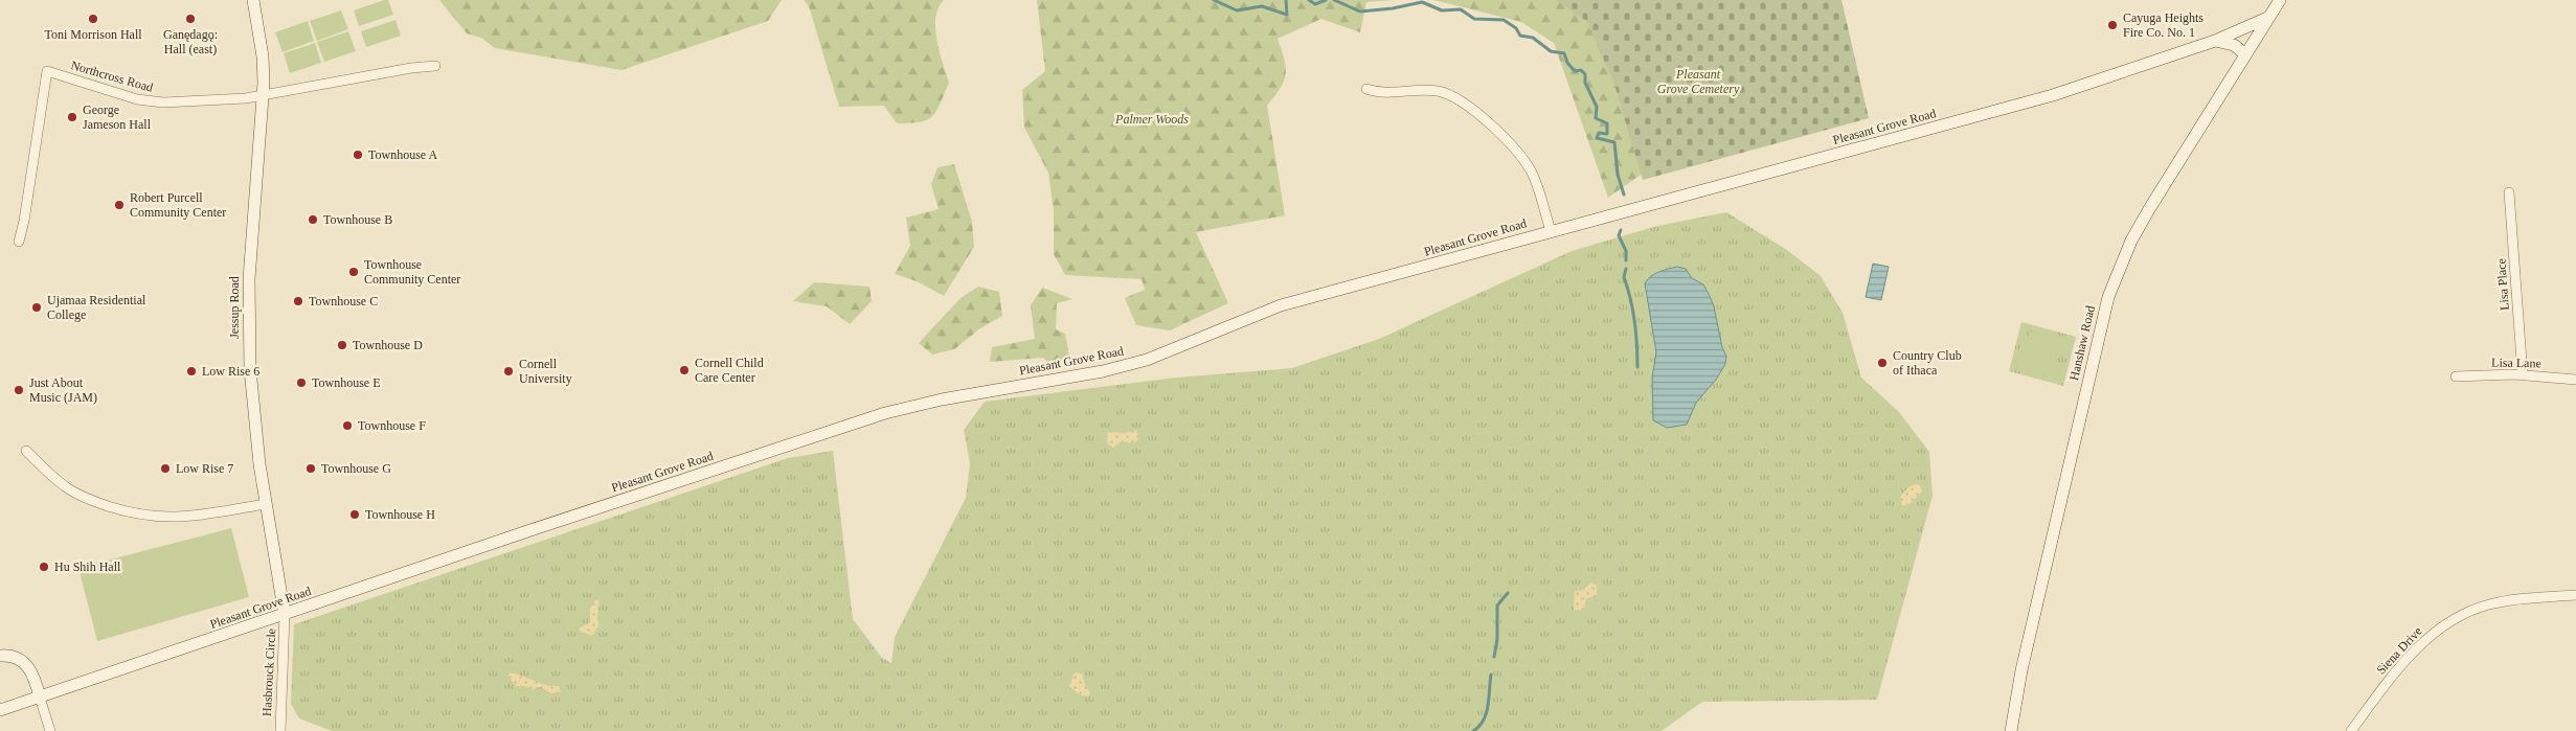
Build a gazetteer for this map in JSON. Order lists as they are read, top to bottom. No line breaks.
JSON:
{"streets":{"street":["Northcross Road","Pleasant Grove Road","Lisa Place","Jessup Road","Hanshaw Road","Lisa Lane","Siena Drive","Hasbrouck Circle"]},"crossings":[["Northcross Road","Jessup Road"],["Pleasant Grove Road","Jessup Road"],["Pleasant Grove Road","Hanshaw Road"],["Pleasant Grove Road","Hasbrouck Circle"],["Lisa Place","Lisa Lane"],["Jessup Road","Hasbrouck Circle"]],"parks":["Pleasant Grove Cemetery","Palmer Woods"],"places":["Toni Morrison Hall","Ganędagǫ: Hall (east)","Cayuga Heights Fire Co. No. 1","George Jameson Hall","Townhouse A","Robert Purcell Community Center","Townhouse B","Townhouse Community Center","Townhouse C","Ujamaa Residential College","Townhouse D","Country Club of Ithaca","Cornell Child Care Center","Low Rise 6","Cornell University","Townhouse E","Just About Music (JAM)","Townhouse F","Low Rise 7","Townhouse G","Townhouse H","Hu Shih Hall"]}
